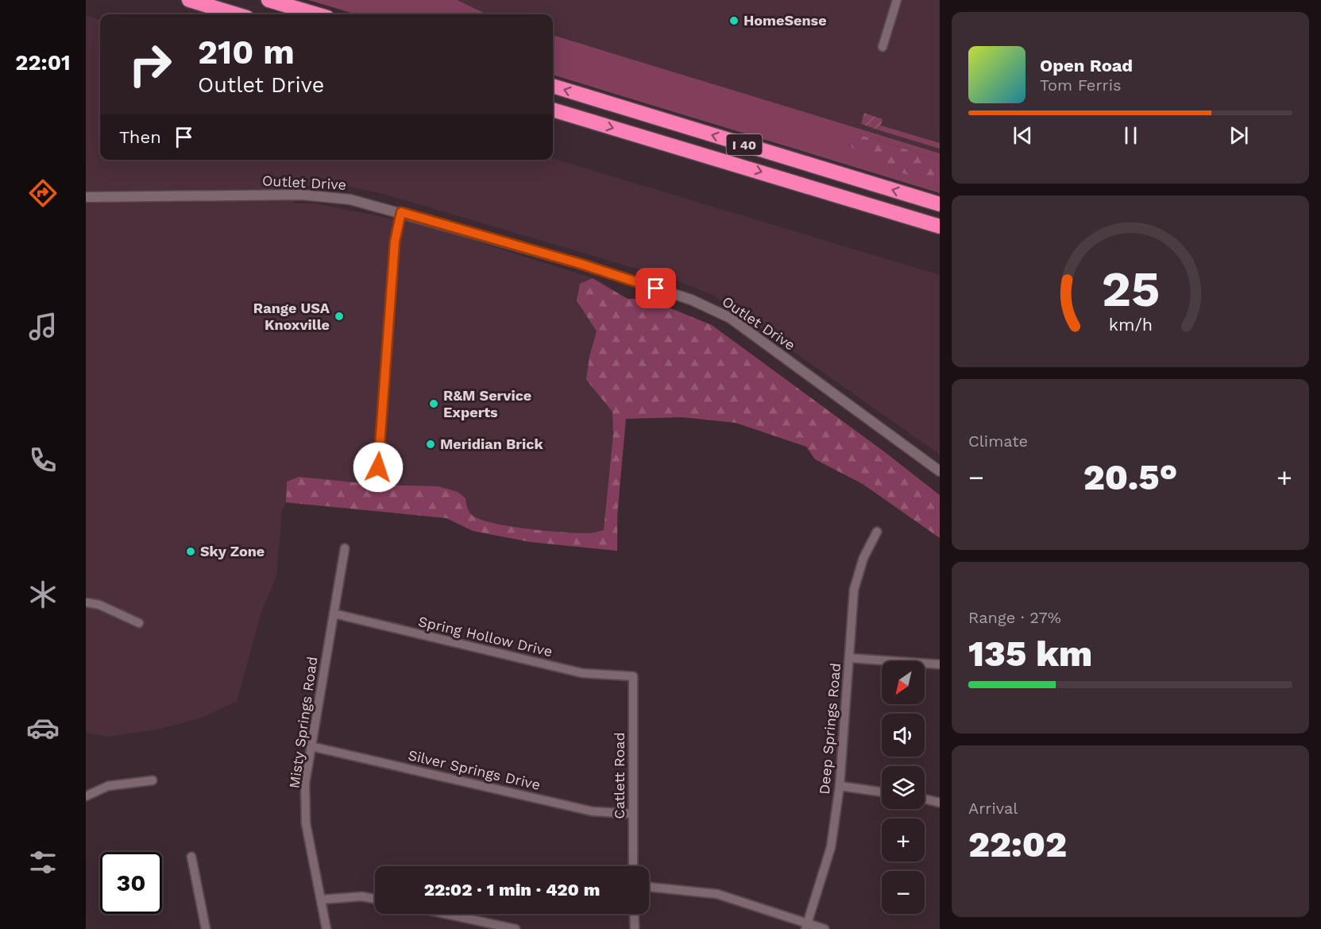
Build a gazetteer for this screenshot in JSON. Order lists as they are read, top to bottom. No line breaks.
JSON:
{"streets":{"highway":["I 40"],"street":["Outlet Drive","Spring Hollow Drive","Misty Springs Road","Deep Springs Road","Silver Springs Drive","Catlett Road"]},"crossings":[["Spring Hollow Drive","Misty Springs Road"],["Spring Hollow Drive","Catlett Road"],["Misty Springs Road","Silver Springs Drive"],["Silver Springs Drive","Catlett Road"]],"places":["HomeSense","Range USA Knoxville","R&M Service Experts","Meridian Brick","Sky Zone"],"north":"bottom left","page":{"tabs":"22:01","turn":["210 m","Outlet Drive"],"song":["Open Road","Tom Ferris"],"then":"Then","tile":["Climate",["Range · 27%","135 km"],["Arrival","22:02"]],"heat":["−","20.5°","+"],"map_buttons":["+","−"],"limit":"30","trip":"22:02 · 1 min · 420 m","gauge":["25","km/h"]}}
